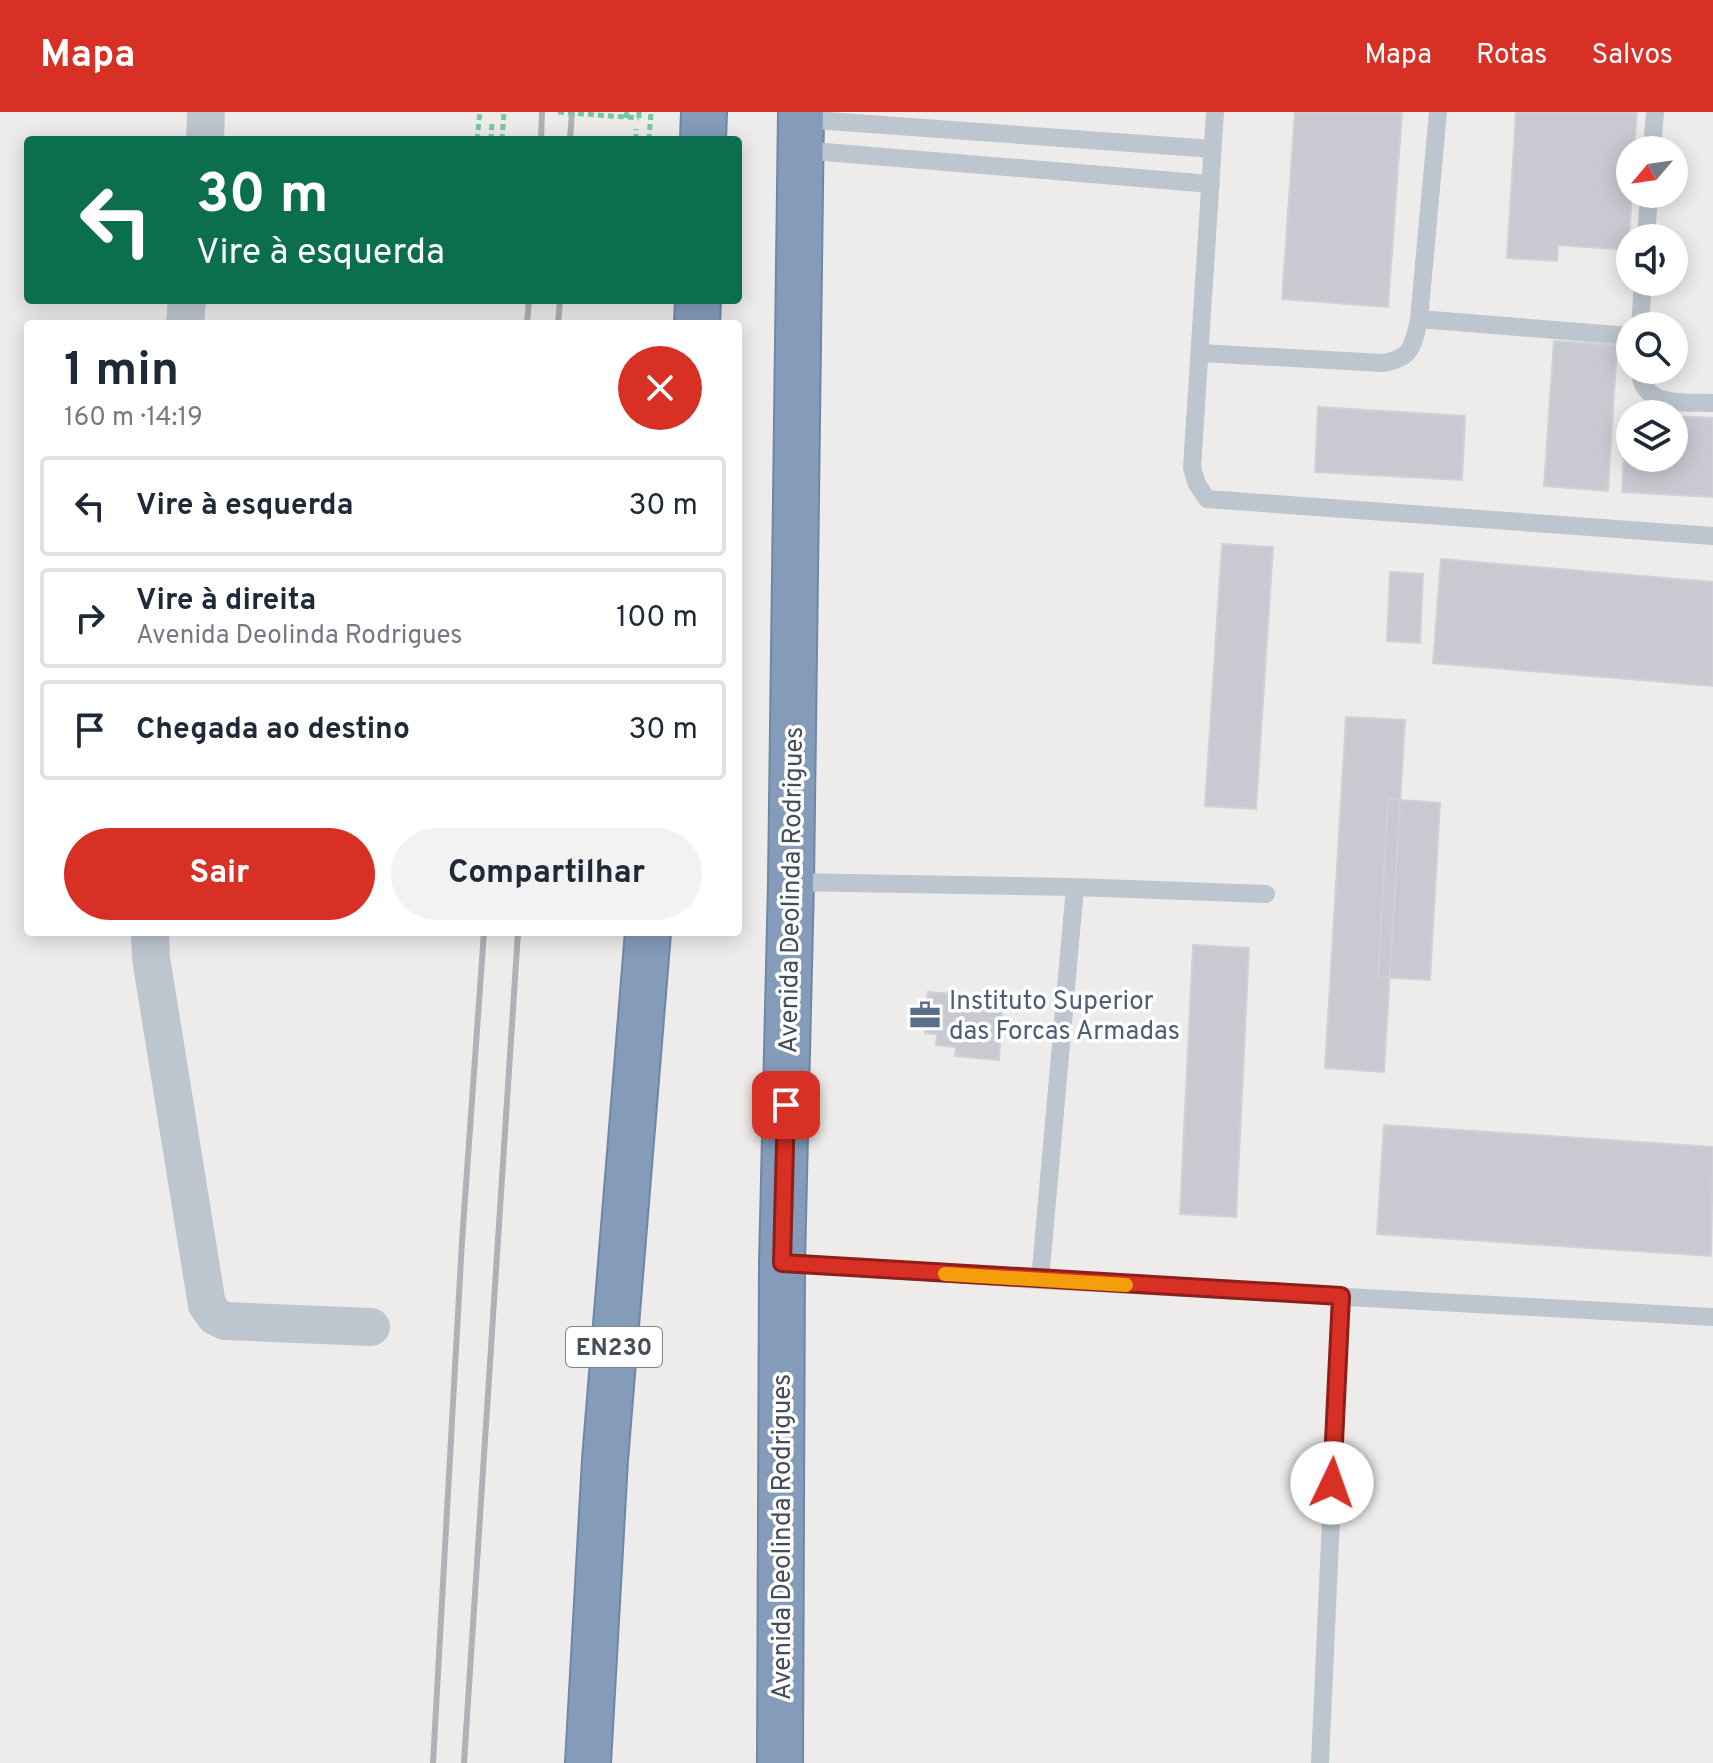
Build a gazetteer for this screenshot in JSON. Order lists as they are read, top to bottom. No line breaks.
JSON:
{"streets":{"highway":["Avenida Deolinda Rodrigues","EN230"]},"places":{"office":["Instituto Superior das Forcas Armadas"]},"north":"bottom left","page":{"header":"Mapa","nav":["Mapa","Rotas","Salvos"],"turn":["30 m","Vire à esquerda"],"heading":["1 min","160 m · 14:19"],"list":[{"name":"Vire à esquerda","value":"30 m"},{"name":"Vire à direita","note":"Avenida Deolinda Rodrigues","value":"100 m"},{"name":"Chegada ao destino","value":"30 m"}],"buttons":["Sair","Compartilhar"]}}
